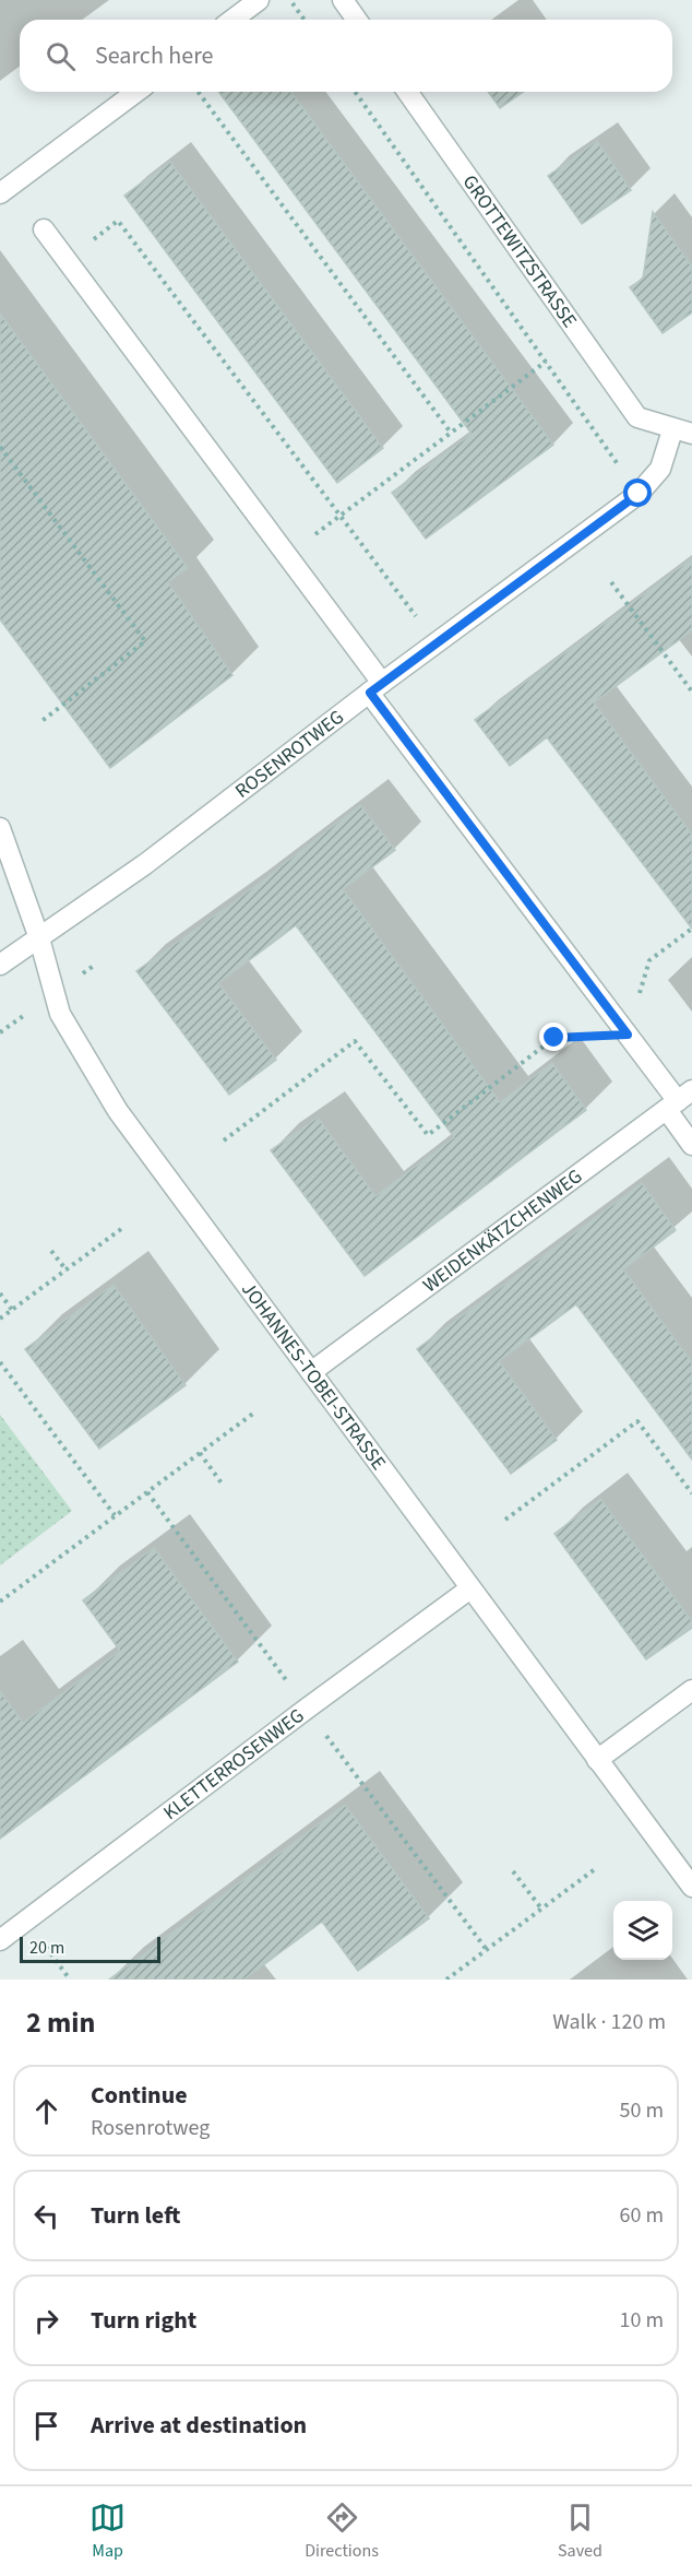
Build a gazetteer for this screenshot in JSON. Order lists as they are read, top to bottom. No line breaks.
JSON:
{"streets":{"street":["GROTTEWITZSTRASSE","ROSENROTWEG","WEIDENKÄTZCHENWEG","JOHANNES-TOBEI-STRASSE","KLETTERROSENWEG"]},"crossings":[["GROTTEWITZSTRASSE","ROSENROTWEG"],["ROSENROTWEG","JOHANNES-TOBEI-STRASSE"],["WEIDENKÄTZCHENWEG","JOHANNES-TOBEI-STRASSE"],["JOHANNES-TOBEI-STRASSE","KLETTERROSENWEG"]],"scale_bar":"20 m","page":{"search":"Search here","scale":"20 m","heading":["2 min","Walk · 120 m"],"list":[["Continue","Rosenrotweg","50 m"],["Turn left","60 m"],["Turn right","10 m"],"Arrive at destination"],"nav":["Map","Directions","Saved"]}}
